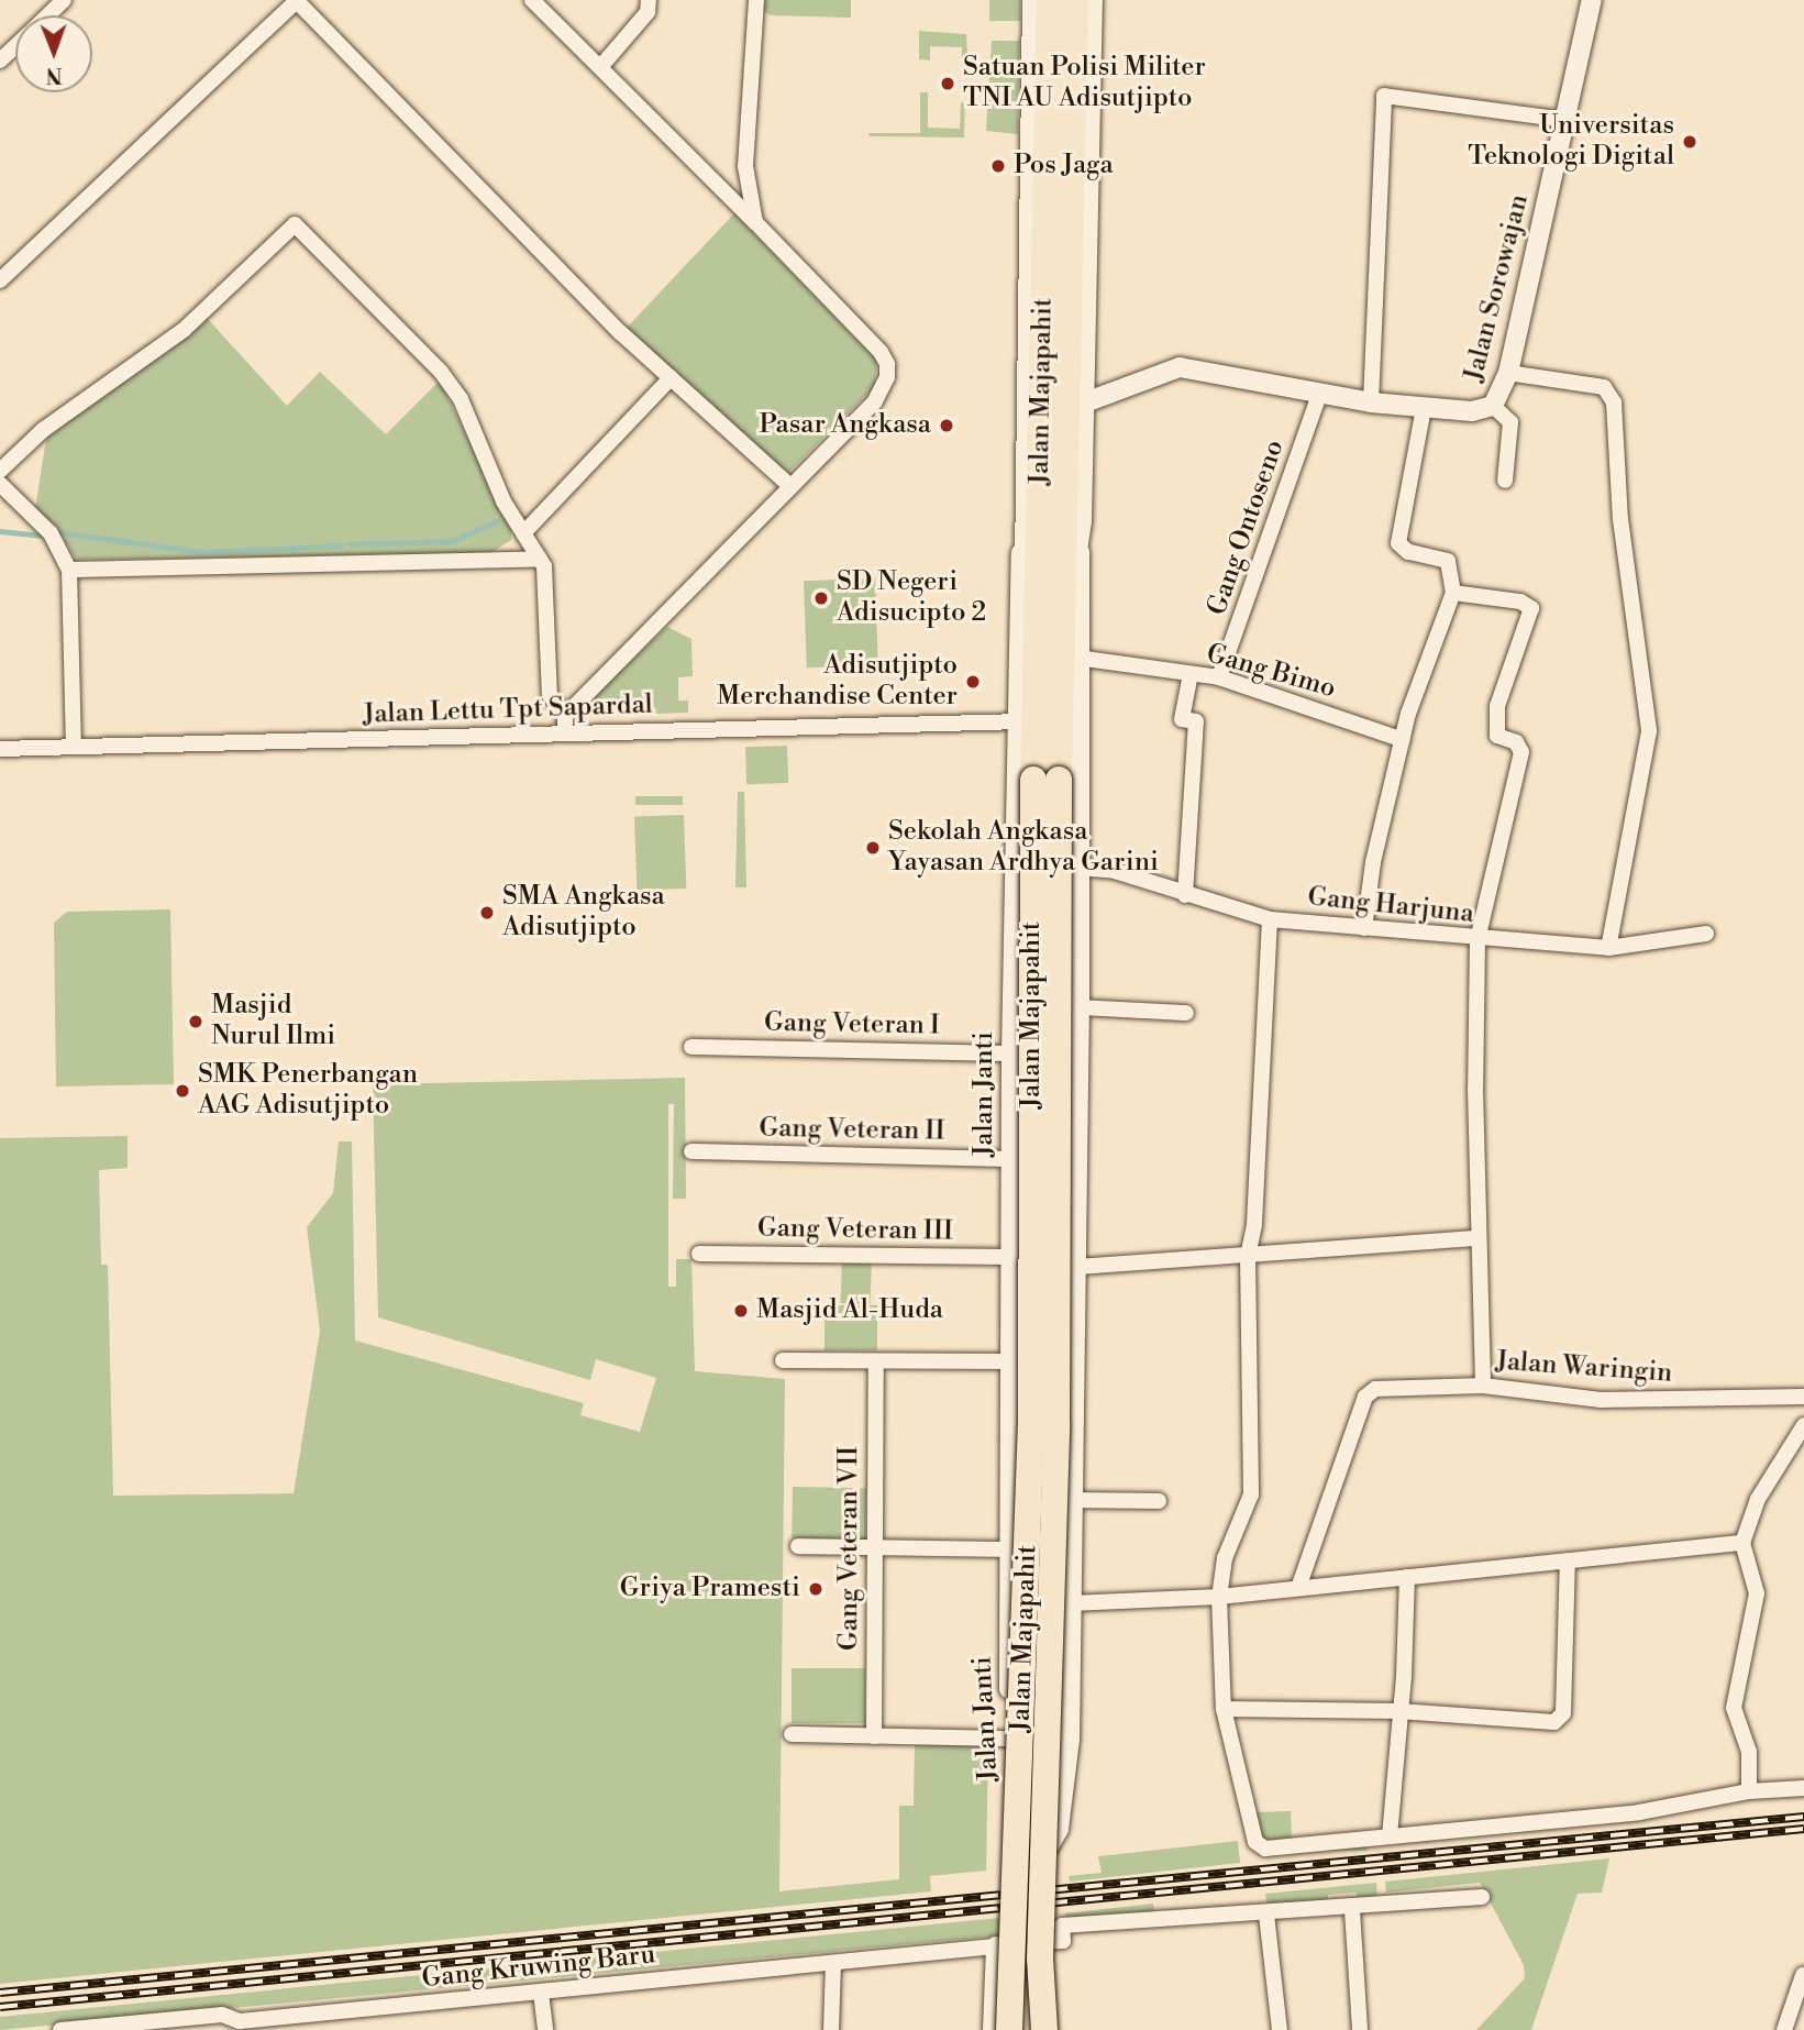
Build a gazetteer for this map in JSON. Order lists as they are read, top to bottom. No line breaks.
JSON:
{"streets":{"highway":["Jalan Majapahit"],"street":["Jalan Sorowajan","Gang Ontoseno","Gang Bimo","Jalan Lettu Tpt Sapardal","Gang Harjuna","Gang Veteran I","Jalan Janti","Gang Veteran II","Gang Veteran III","Jalan Waringin","Gang Veteran VII","Gang Kruwing Baru"]},"crossings":[["Jalan Sorowajan","Gang Ontoseno"],["Jalan Majapahit","Gang Kruwing Baru"],["Gang Ontoseno","Gang Bimo"],["Gang Bimo","Jalan Janti"],["Jalan Lettu Tpt Sapardal","Jalan Janti"],["Gang Harjuna","Jalan Janti"],["Gang Veteran I","Jalan Janti"],["Jalan Janti","Gang Veteran II"],["Jalan Janti","Gang Veteran III"]],"places":["Satuan Polisi Militer TNI AU Adisutjipto","Universitas Teknologi Digital","Pos Jaga","Pasar Angkasa","SD Negeri Adisucipto 2","Adisutjipto Merchandise Center","Sekolah Angkasa Yayasan Ardhya Garini","SMA Angkasa Adisutjipto","Masjid Nurul Ilmi","SMK Penerbangan AAG Adisutjipto","Masjid Al-Huda","Griya Pramesti"],"north":"bottom"}
